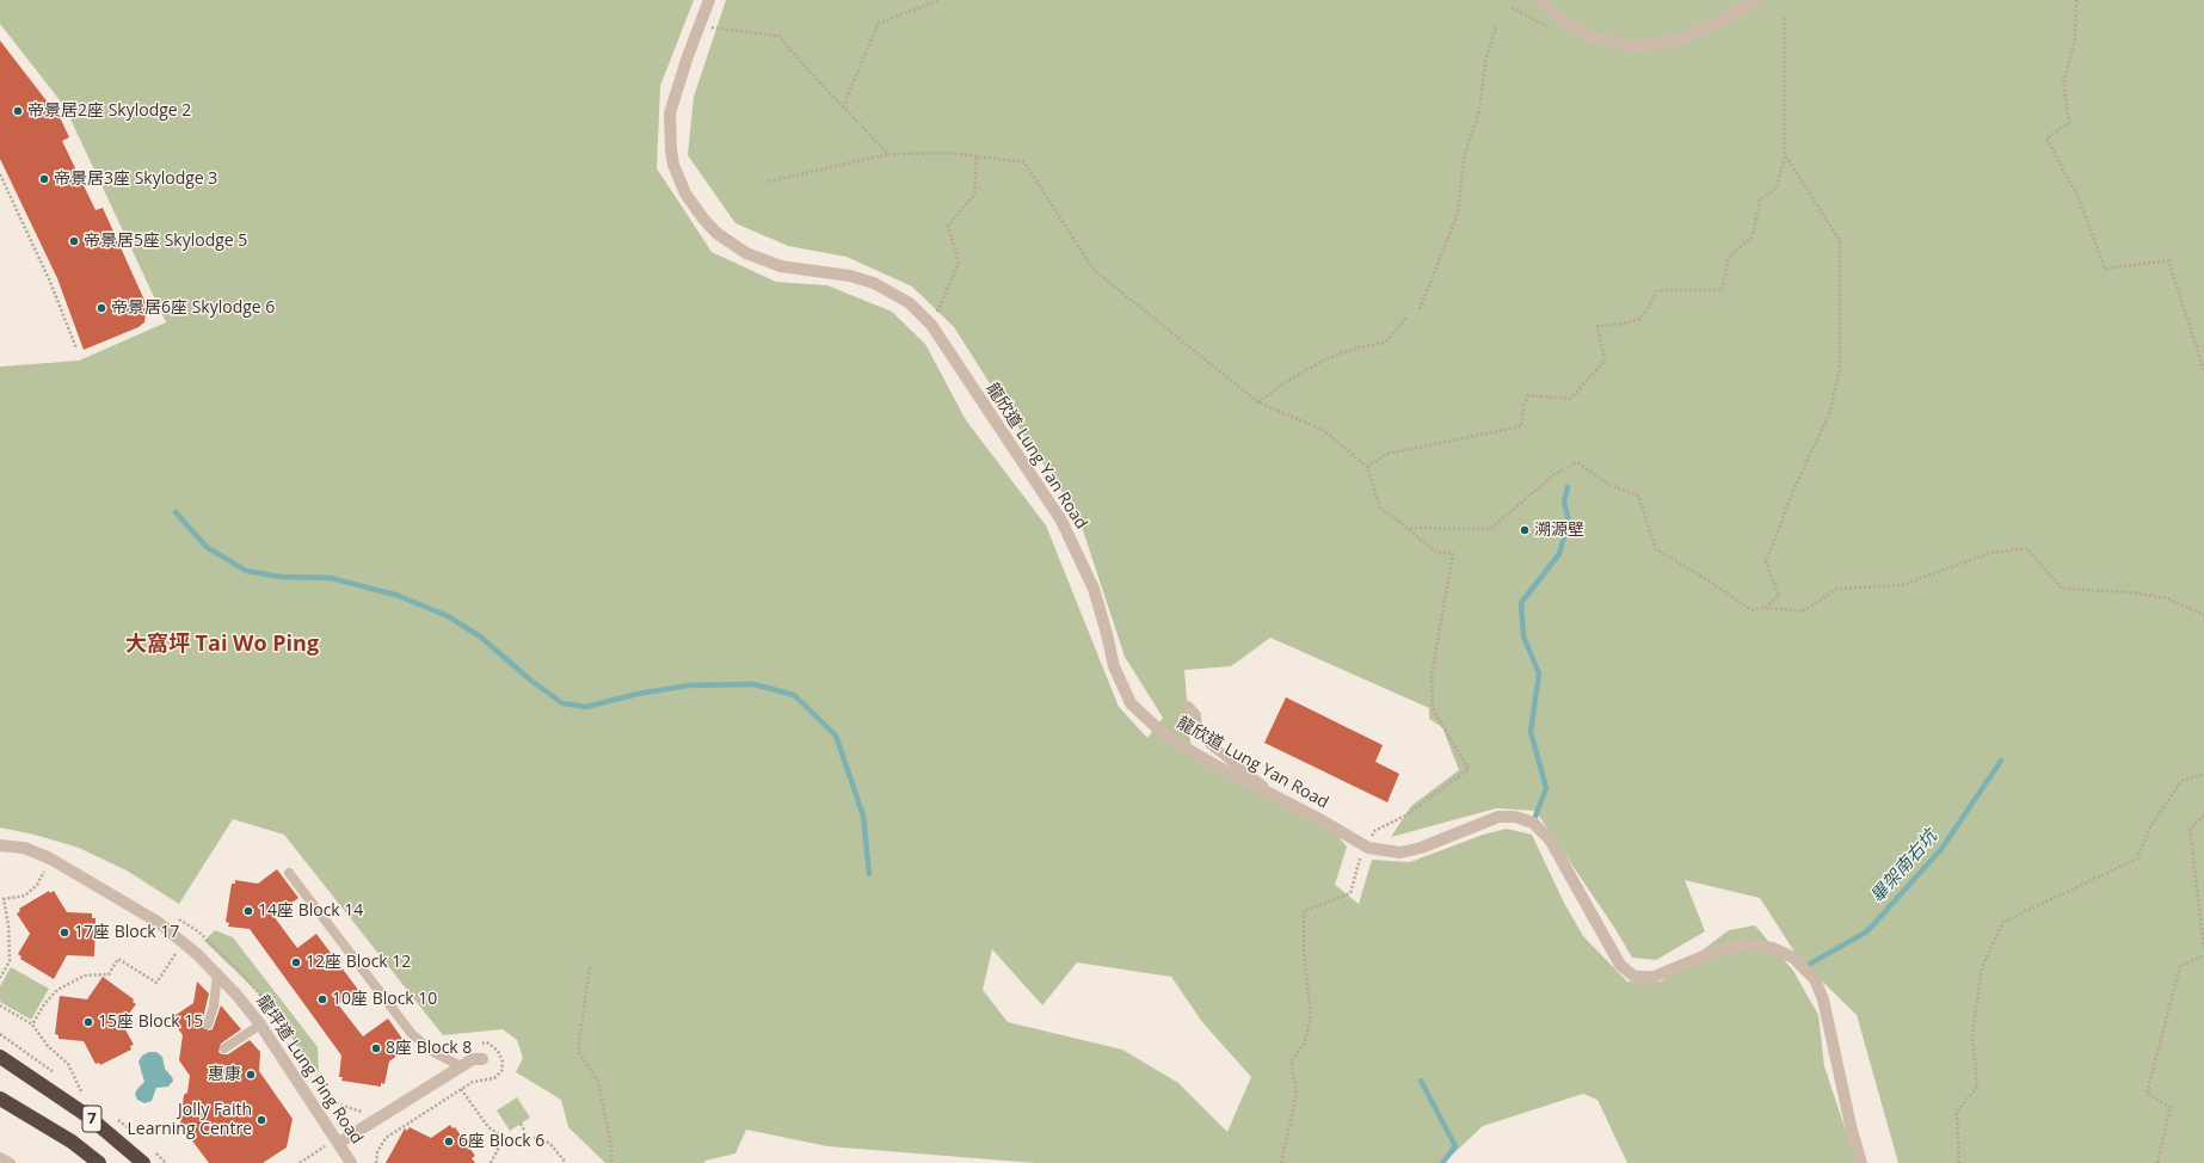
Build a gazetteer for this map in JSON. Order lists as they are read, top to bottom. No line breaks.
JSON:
{"streets":{"highway":["7"],"street":["龍欣道 Lung Yan Road","龍坪道 Lung Ping Road"]},"districts":["大窩坪 Tai Wo Ping"],"water":["畢架南右坑"],"places":["帝景居2座 Skylodge 2","帝景居3座 Skylodge 3","帝景居5座 Skylodge 5","帝景居6座 Skylodge 6","溯源壁","14座 Block 14","17座 Block 17","12座 Block 12","10座 Block 10","15座 Block 15","8座 Block 8","惠康","Jolly Faith Learning Centre","6座 Block 6"]}
